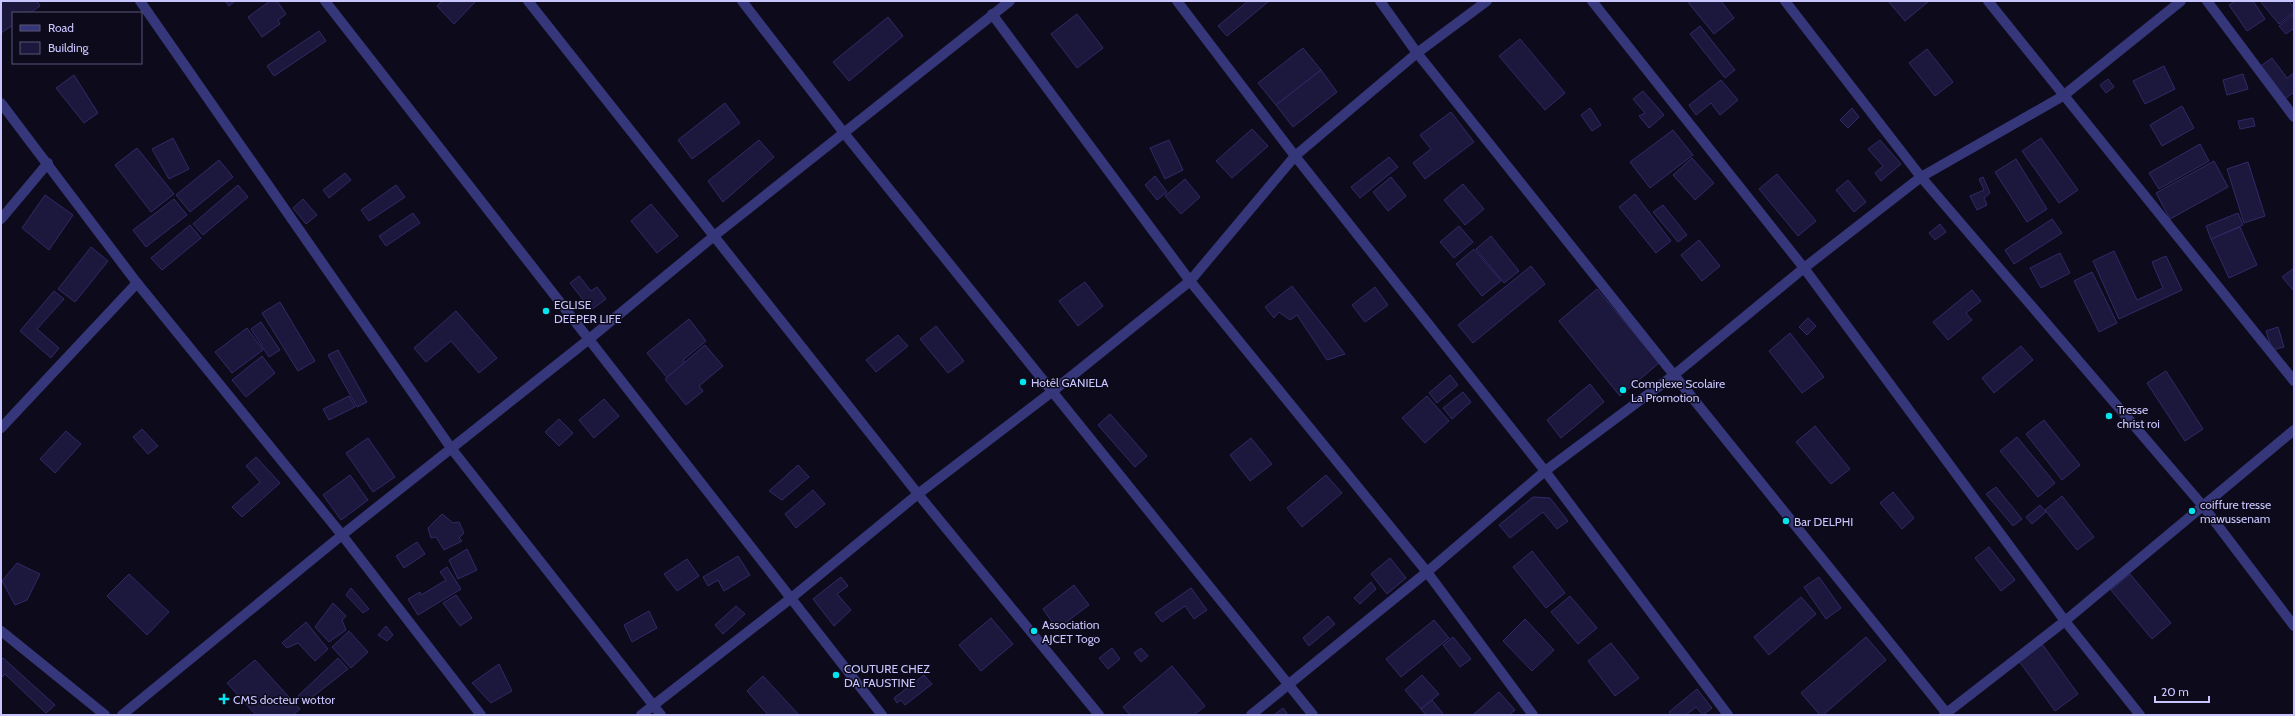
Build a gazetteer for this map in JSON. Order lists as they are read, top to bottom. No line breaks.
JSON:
{"places":{"other":["EGLISE DEEPER LIFE","Hotêl GANIELA","Complexe Scolaire La Promotion","Tresse christ roi","coiffure tresse mawussenam","Bar DELPHI","Association AJCET Togo","COUTURE CHEZ DA FAUSTINE"],"health":["CMS docteur wottor"]},"legend":["Road","Building"],"scale_bar":"20 m"}
